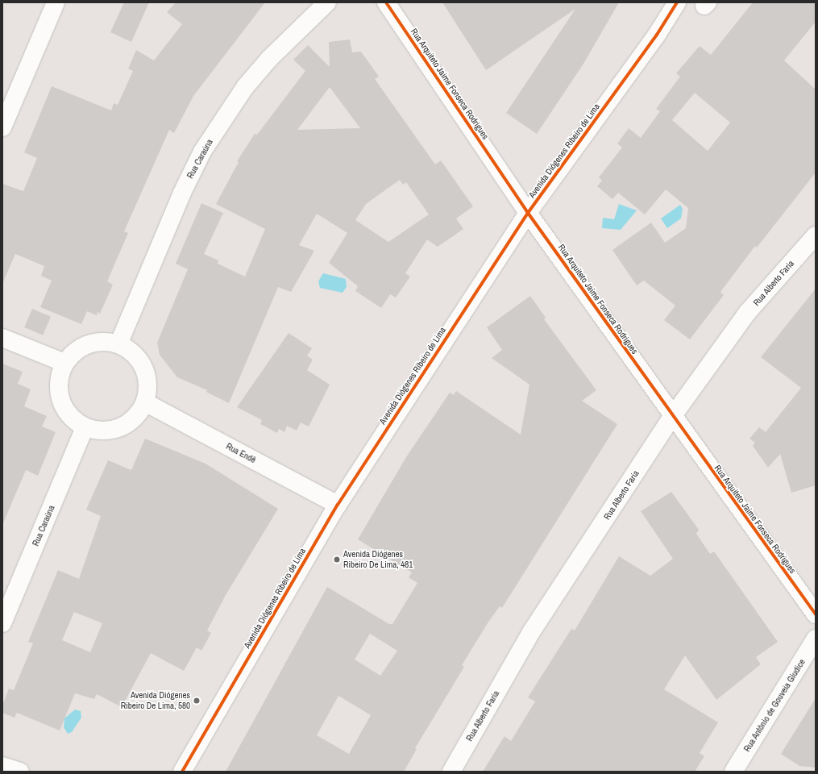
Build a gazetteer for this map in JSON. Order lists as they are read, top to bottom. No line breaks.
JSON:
{"streets":{"street":["Rua Arquiteto Jaime Fonseca Rodrigues","Avenida Diógenes Ribeiro de Lima","Rua Caraúna","Rua Alberto Faria","Rua Endê","Rua Antônio de Gouveia Giudice"]},"crossings":[["Rua Arquiteto Jaime Fonseca Rodrigues","Avenida Diógenes Ribeiro de Lima"],["Rua Arquiteto Jaime Fonseca Rodrigues","Rua Alberto Faria"],["Avenida Diógenes Ribeiro de Lima","Rua Endê"],["Rua Caraúna","Rua Endê"]],"places":["Avenida Diógenes Ribeiro De Lima, 481","Avenida Diógenes Ribeiro De Lima, 580"]}
